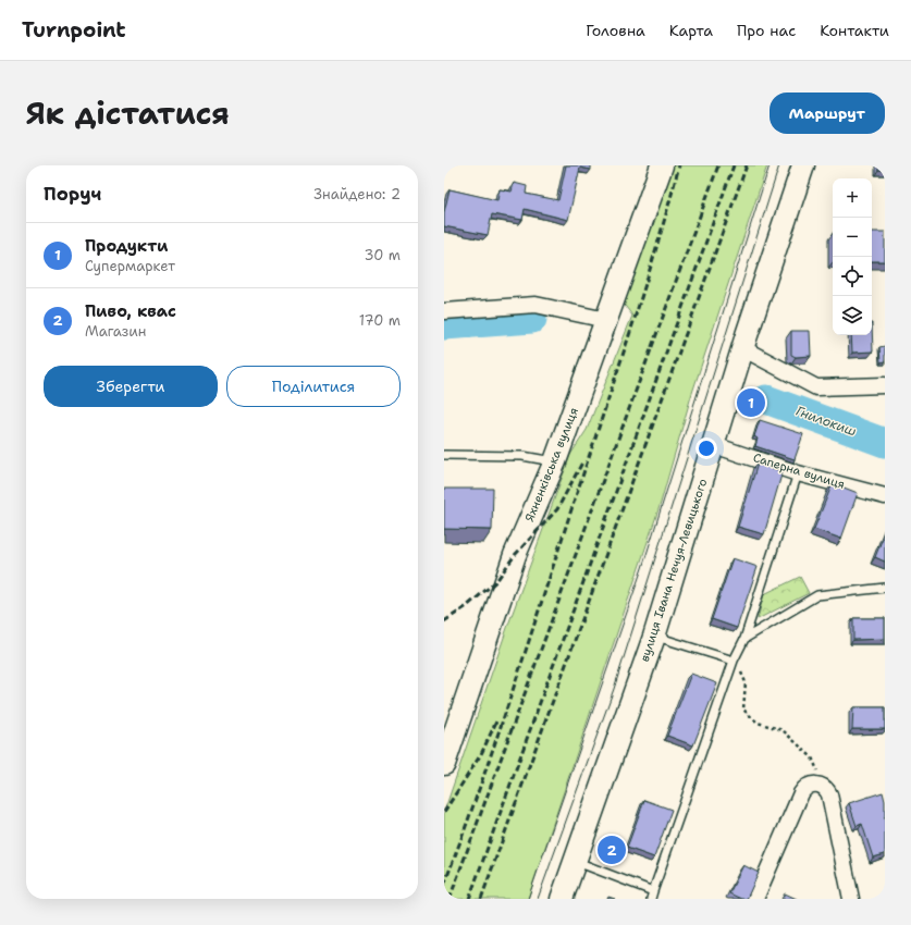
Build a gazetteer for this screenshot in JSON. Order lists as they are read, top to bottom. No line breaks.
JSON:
{"streets":{"main road":["Яхненківська вулиця","вулиця Івана Нечуя-Левицького"],"street":["Саперна вулиця"]},"crossings":[["Саперна вулиця","вулиця Івана Нечуя-Левицького"]],"water":["Гнилокиш"],"page":{"header":"Turnpoint","nav":["Головна","Карта","Про нас","Контакти"],"title":"Як дістатися","buttons":["Маршрут",["Зберегти","Поділитися"]],"heading":["Поруч","Знайдено: 2"],"map_buttons":["+","−"],"list":[{"mark":"1","name":"Продукти","note":"Супермаркет","value":"30 m"},{"mark":"2","name":"Пиво, квас","note":"Магазин","value":"170 m"}],"pins":["1","2"]}}
